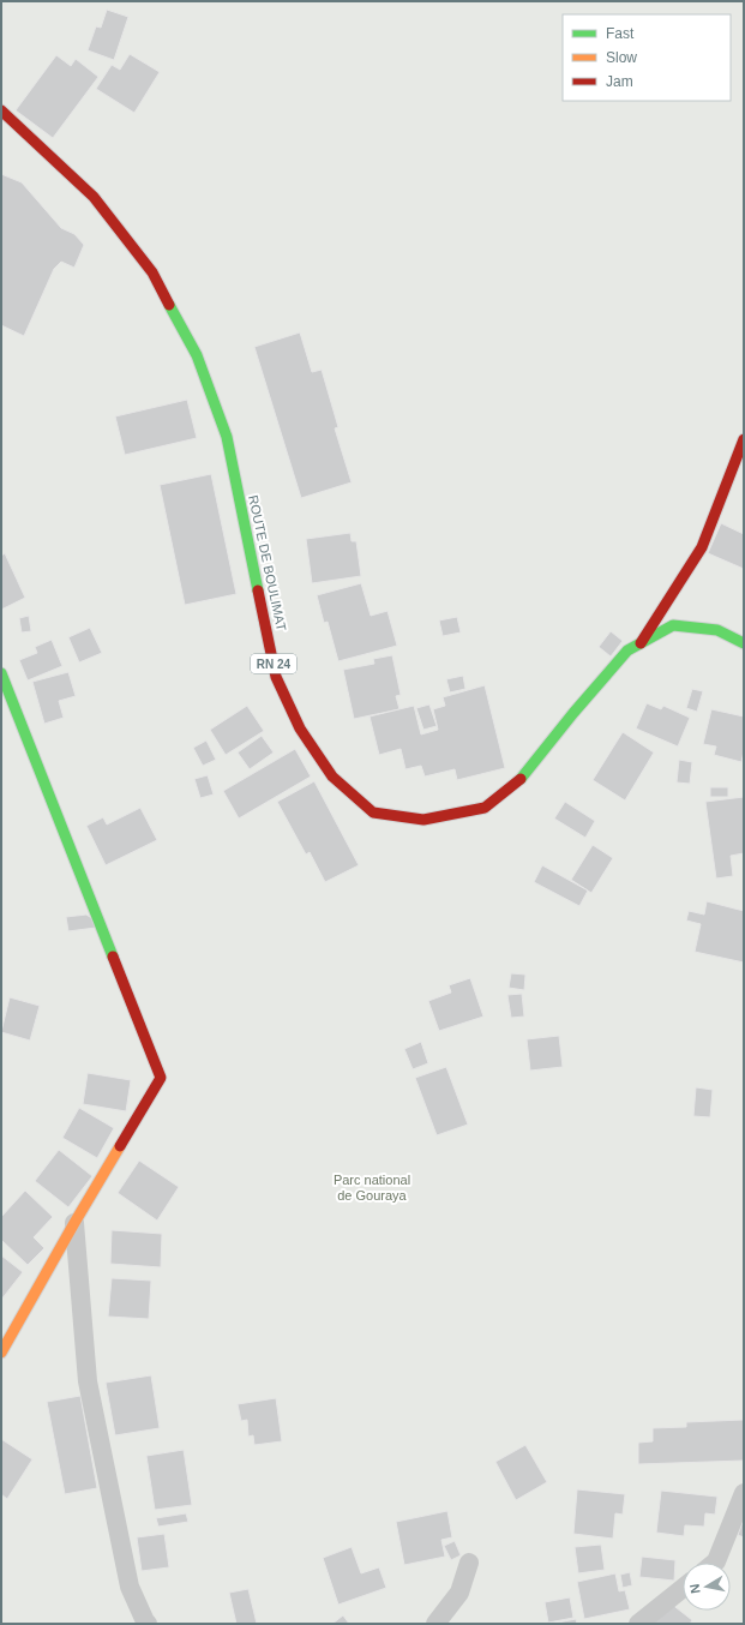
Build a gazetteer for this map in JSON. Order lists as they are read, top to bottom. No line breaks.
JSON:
{"streets":{"main road":["ROUTE DE BOULIMAT","RN 24"]},"parks":["Parc national de Gouraya"],"legend":["Fast","Slow","Jam"],"north":"left"}
